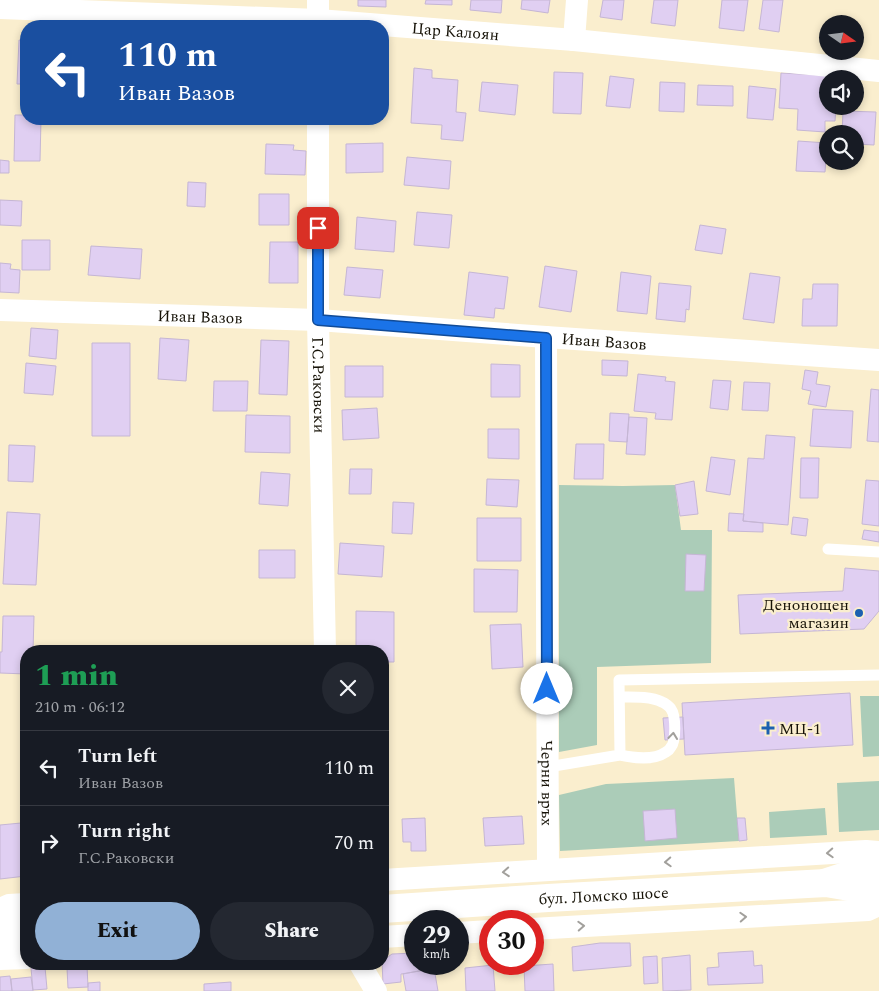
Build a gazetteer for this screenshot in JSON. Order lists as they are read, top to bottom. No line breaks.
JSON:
{"streets":{"main road":["бул. Ломско шосе"],"street":["Цар Калоян","Иван Вазов","Г.С.Раковски","Черни връх"]},"crossings":[["Иван Вазов","Г.С.Раковски"],["Иван Вазов","Черни връх"]],"places":{"other":["Денонощен магазин"],"health":["МЦ-1"]},"north":"right","page":{"turn":["110 m","Иван Вазов"],"heading":["1 min","210 m · 06:12"],"list":[{"name":"Turn left","note":"Иван Вазов","value":"110 m"},{"name":"Turn right","note":"Г.С.Раковски","value":"70 m"}],"buttons":["Exit","Share"],"speed":"29 km/h","limit":"30"}}
